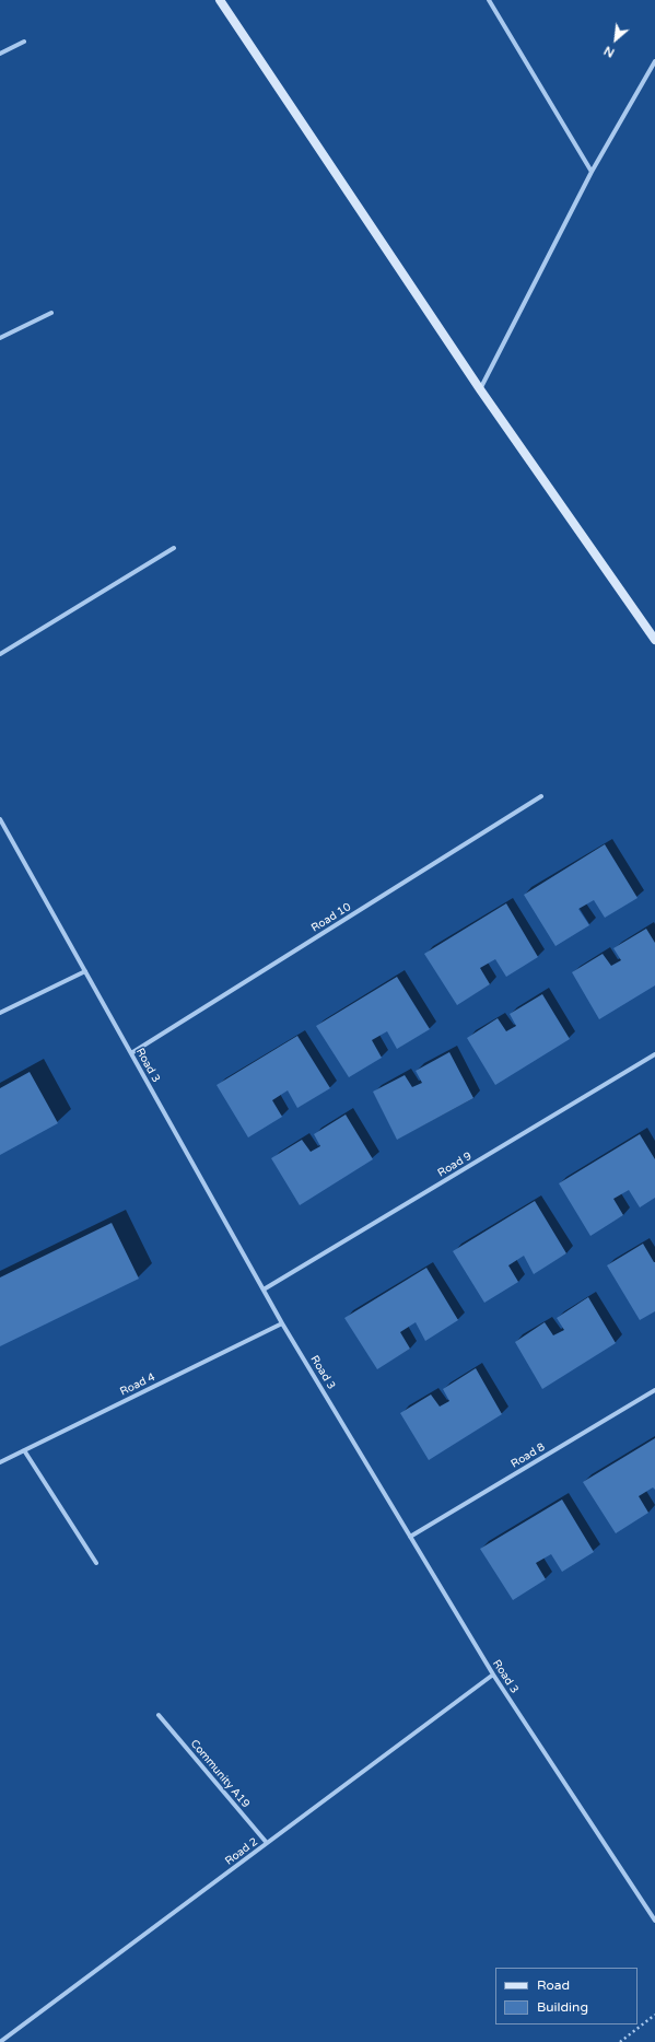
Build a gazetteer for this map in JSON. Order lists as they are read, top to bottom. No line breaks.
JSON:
{"streets":{"street":["Road 10","Road 3","Road 9","Road 4","Road 8","Community A19","Road 2"]},"crossings":[["Road 10","Road 3"],["Road 3","Road 9"],["Road 3","Road 4"],["Road 3","Road 8"],["Road 3","Road 2"],["Community A19","Road 2"]],"legend":["Road","Building"],"north":"bottom left"}
